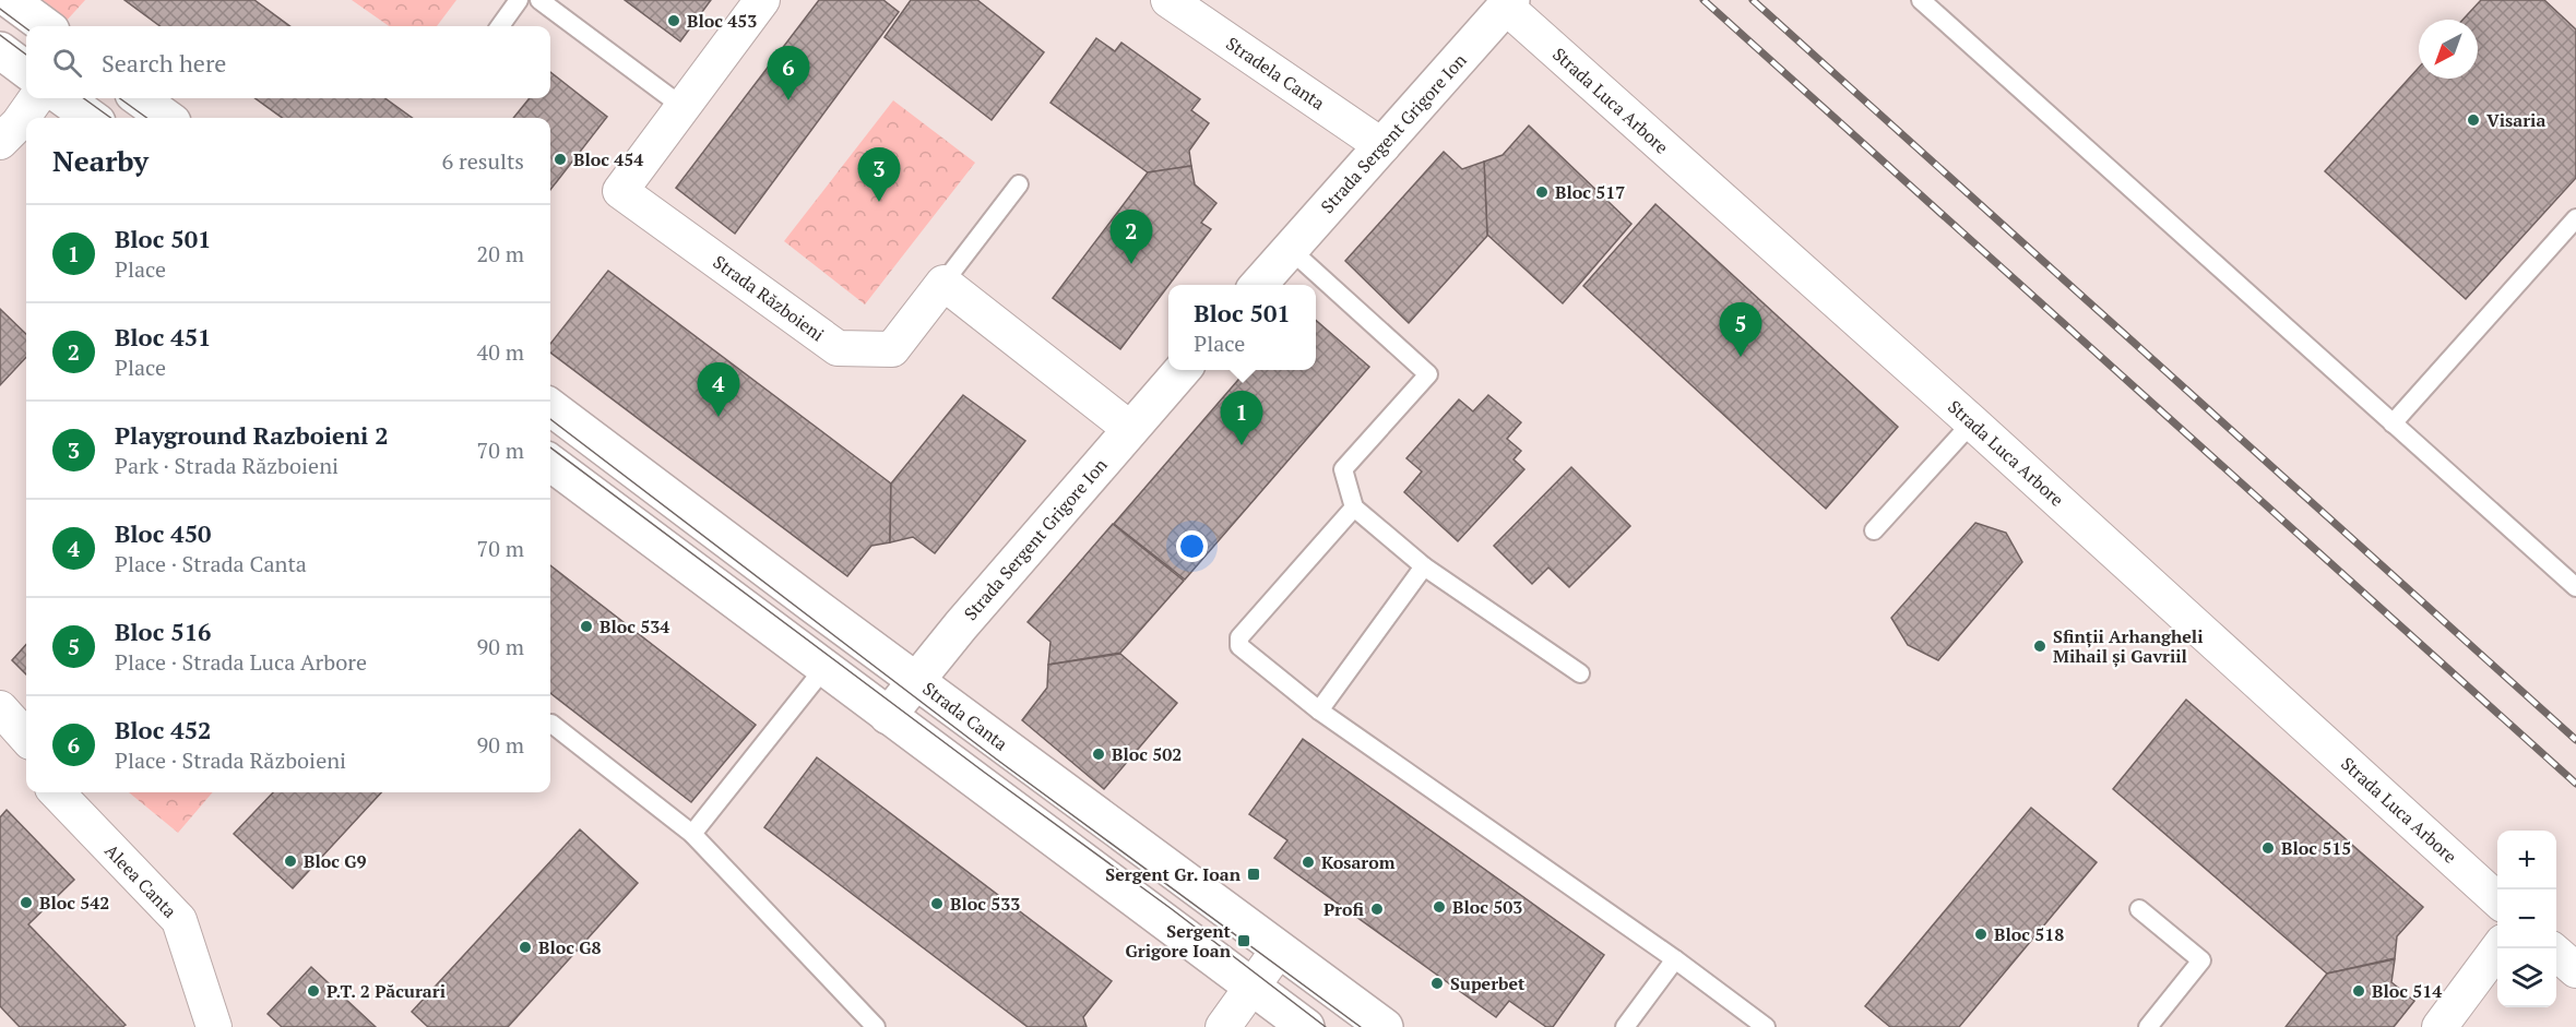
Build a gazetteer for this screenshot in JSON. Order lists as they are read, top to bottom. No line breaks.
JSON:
{"streets":{"main road":["Strada Sergent Grigore Ion","Strada Canta"],"street":["Stradela Canta","Strada Luca Arbore","Strada Războieni","Aleea Canta"]},"crossings":[["Stradela Canta","Strada Sergent Grigore Ion"],["Strada Luca Arbore","Strada Sergent Grigore Ion"],["Strada Sergent Grigore Ion","Strada Canta"]],"places":{"other":["Bloc 453","Visaria","Bloc 454","Bloc 517","Bloc 534","Sfinții Arhangheli Mihail și Gavriil","Bloc 502","Bloc 515","Bloc G9","Kosarom","Bloc 542","Bloc 533","Bloc 503","Profi","Bloc 518","Bloc G8","Superbet","P.T. 2 Păcurari","Bloc 514"],"transit":["Sergent Gr. Ioan","Sergent Grigore Ioan"]},"north":"bottom left","page":{"search":"Search here","pins":["6","3","2","5","4","1"],"heading":["Nearby","6 results"],"list":[{"mark":"1","name":"Bloc 501","note":"Place","value":"20 m"},{"mark":"2","name":"Bloc 451","note":"Place","value":"40 m"},{"mark":"3","name":"Playground Razboieni 2","note":"Park · Strada Războieni","value":"70 m"},{"mark":"4","name":"Bloc 450","note":"Place · Strada Canta","value":"70 m"},{"mark":"5","name":"Bloc 516","note":"Place · Strada Luca Arbore","value":"90 m"},{"mark":"6","name":"Bloc 452","note":"Place · Strada Războieni","value":"90 m"}],"popup":["Bloc 501","Place"],"map_buttons":["+","−"]}}
